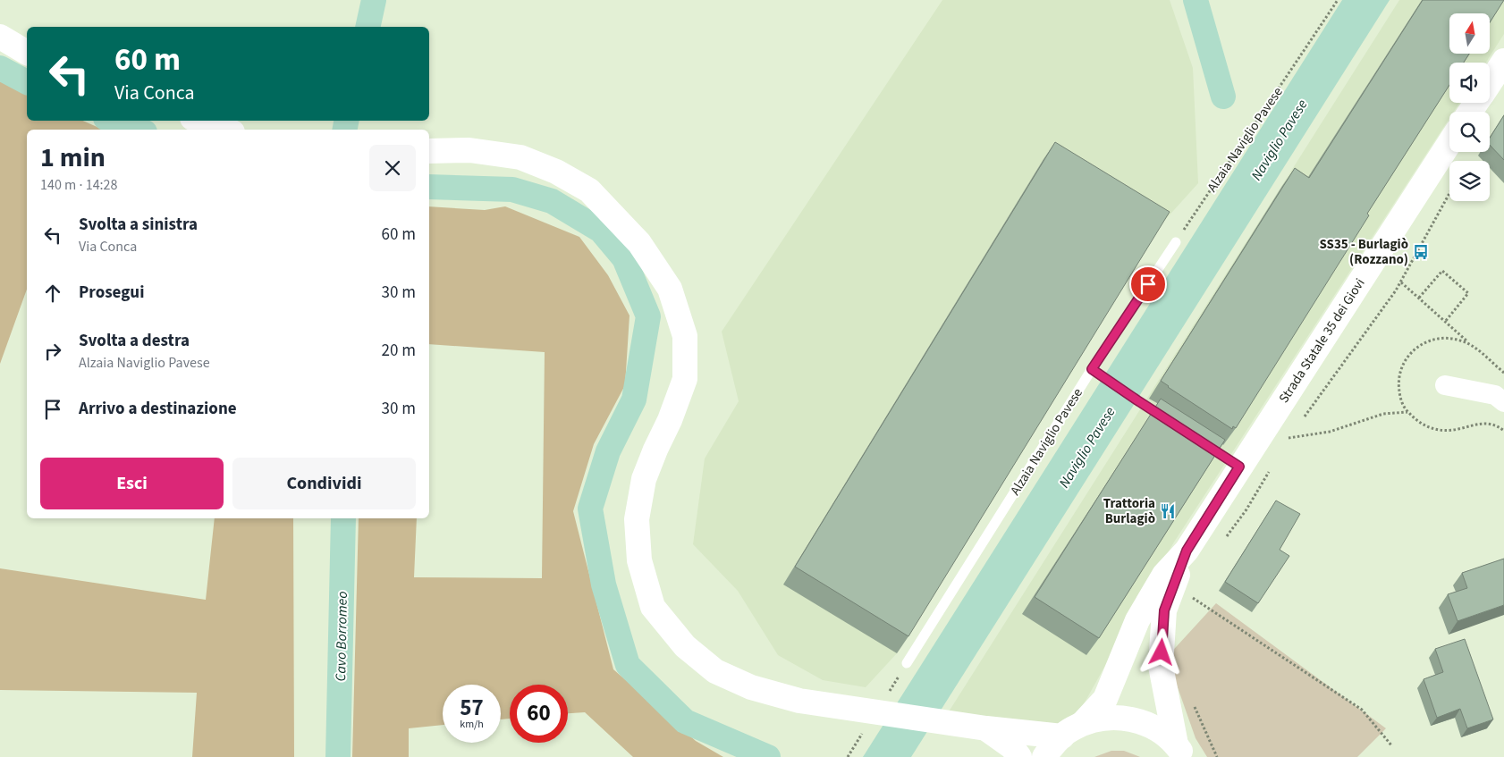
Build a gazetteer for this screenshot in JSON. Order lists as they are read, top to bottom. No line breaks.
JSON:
{"streets":{"street":["Strada Statale 35 dei Giovi"],"lane":["Alzaia Naviglio Pavese"]},"water":["Naviglio Pavese","Cavo Borromeo"],"places":{"bus stop":["SS35 - Burlagiò (Rozzano)"],"restaurant":["Trattoria Burlagiò"]},"north":"top","page":{"turn":["60 m","Via Conca"],"heading":["1 min","140 m · 14:28"],"list":[{"name":"Svolta a sinistra","note":"Via Conca","value":"60 m"},{"name":"Prosegui","value":"30 m"},{"name":"Svolta a destra","note":"Alzaia Naviglio Pavese","value":"20 m"},{"name":"Arrivo a destinazione","value":"30 m"}],"buttons":["Esci","Condividi"],"speed":"57 km/h","limit":"60"}}
